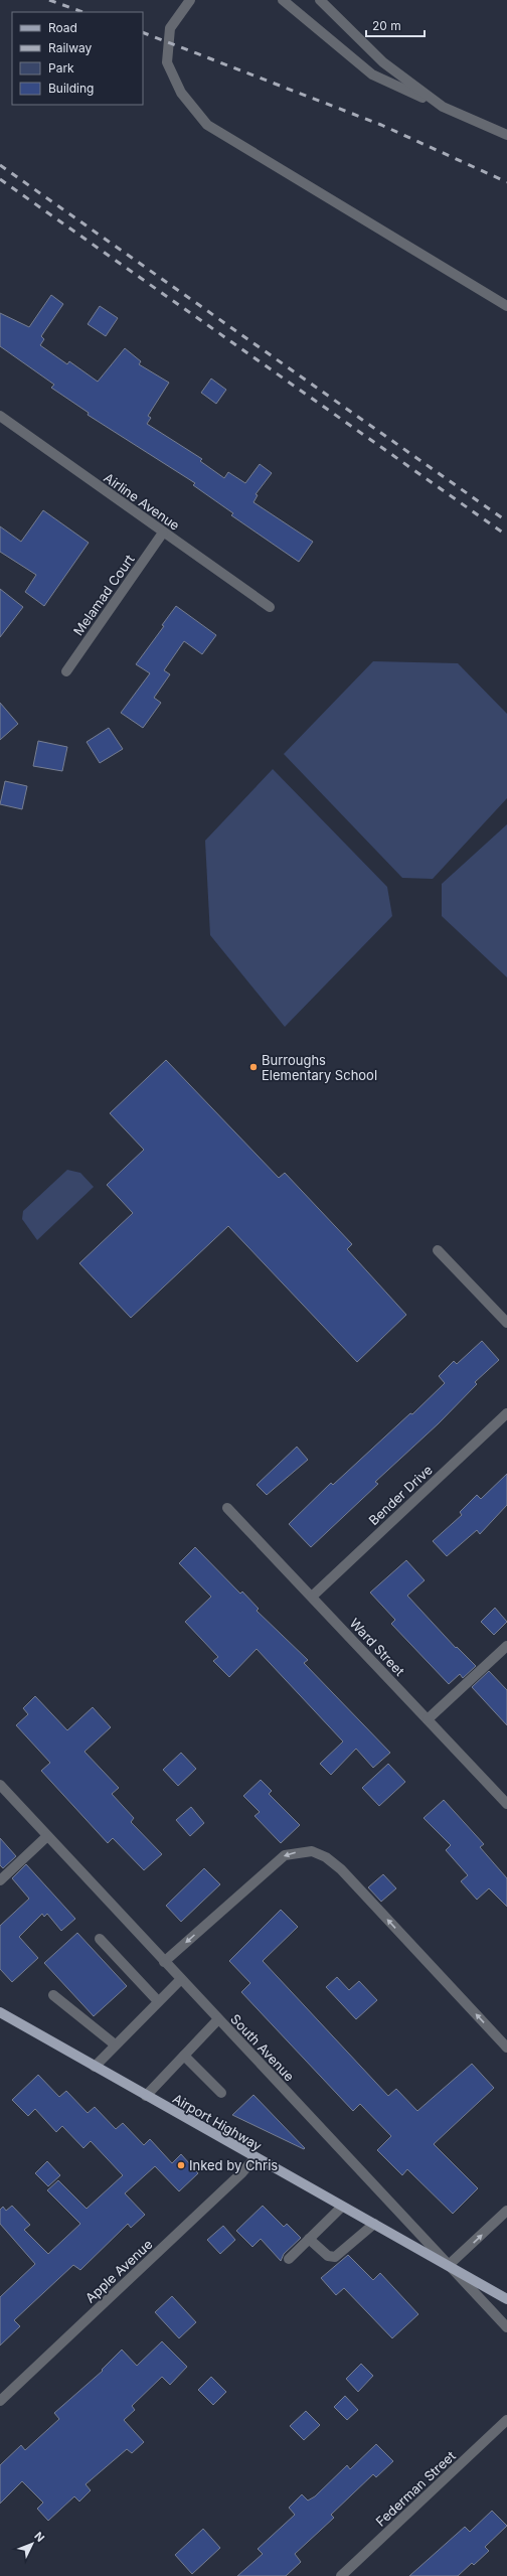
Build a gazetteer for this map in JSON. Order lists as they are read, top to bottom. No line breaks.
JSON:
{"streets":{"main road":["Airport Highway"],"street":["Airline Avenue","Melamad Court","Bender Drive","Ward Street","South Avenue","Apple Avenue","Federman Street"]},"crossings":[["Airline Avenue","Melamad Court"],["Bender Drive","Ward Street"],["South Avenue","Airport Highway"],["Airport Highway","Apple Avenue"]],"places":["Burroughs Elementary School","Inked by Chris"],"legend":["Road","Railway","Park","Building"],"scale_bar":"20 m","north":"top right"}
